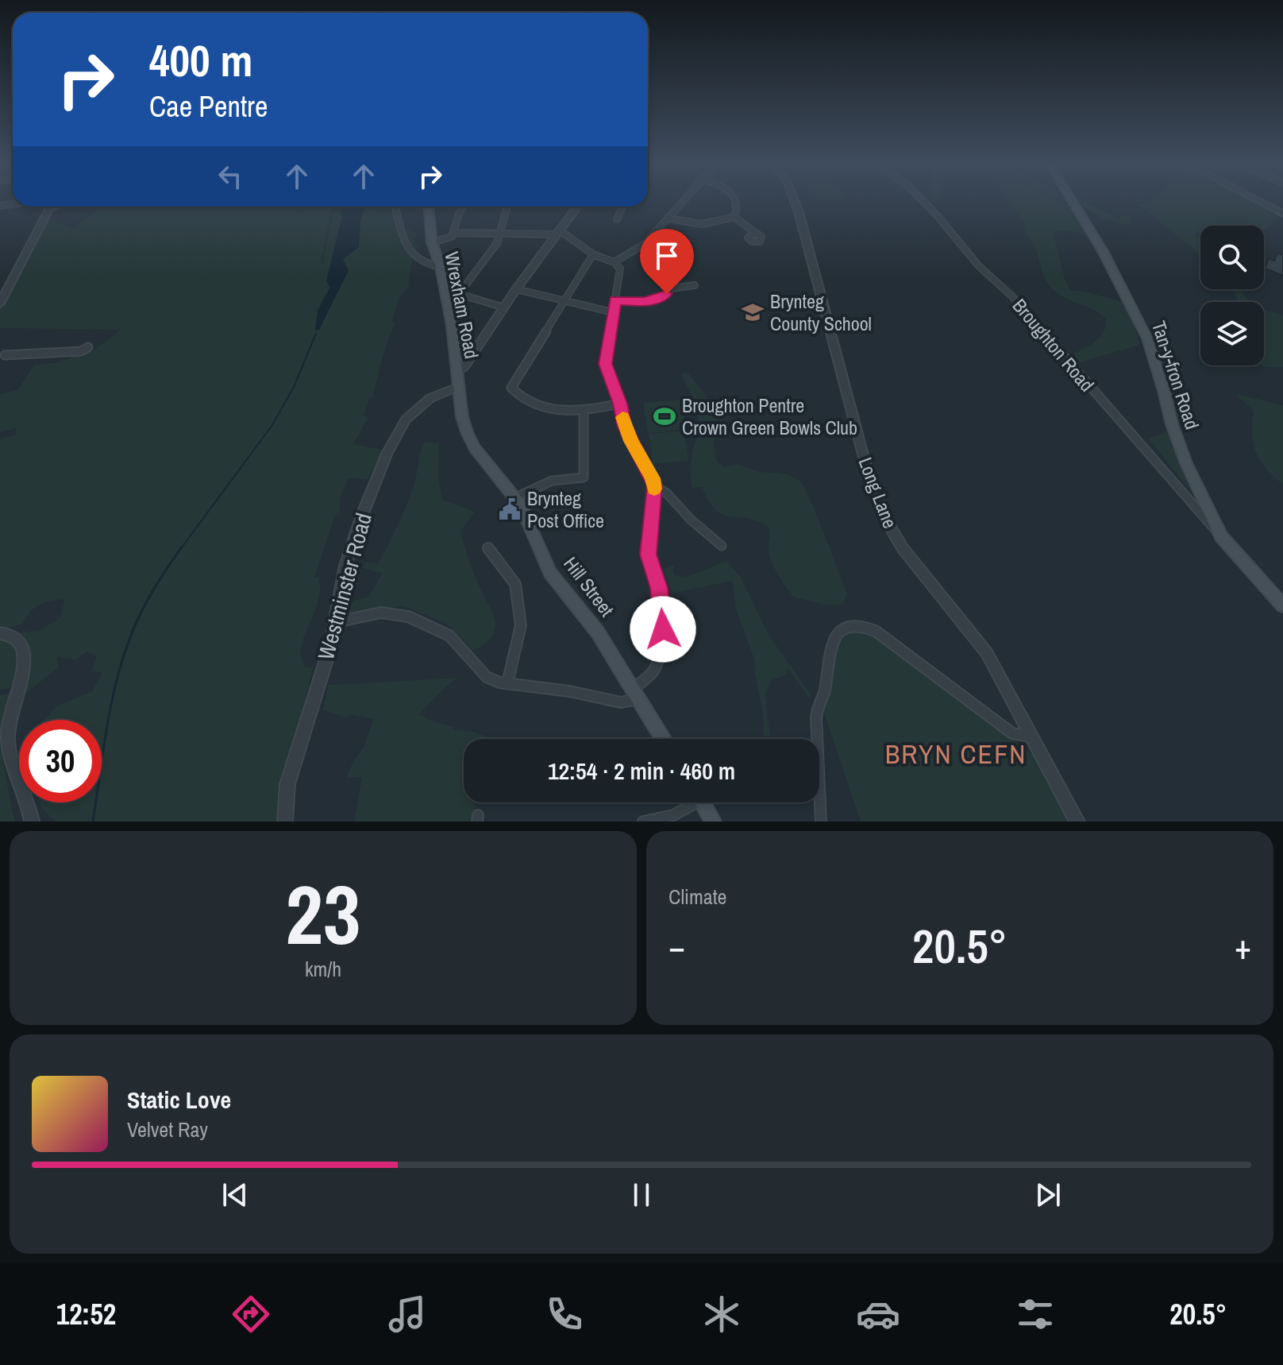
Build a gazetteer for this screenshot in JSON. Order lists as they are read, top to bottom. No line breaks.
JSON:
{"streets":{"main road":["Wrexham Road","Tan-y-fron Road","Hill Street"],"street":["Broughton Road","Long Lane","Westminster Road"]},"crossings":[["Wrexham Road","Westminster Road"],["Wrexham Road","Hill Street"],["Broughton Road","Tan-y-fron Road"]],"districts":["BRYN CEFN"],"places":{"school or university":["Brynteg County School"],"sports":["Broughton Pentre Crown Green Bowls Club"],"public building":["Brynteg Post Office"]},"page":{"turn":["400 m","Cae Pentre"],"limit":"30","trip":"12:54 · 2 min · 460 m","tile":[["23","km/h"],"Climate"],"heat":["−","20.5°","+"],"song":["Static Love","Velvet Ray"],"tabs":["12:52","20.5°"]}}
